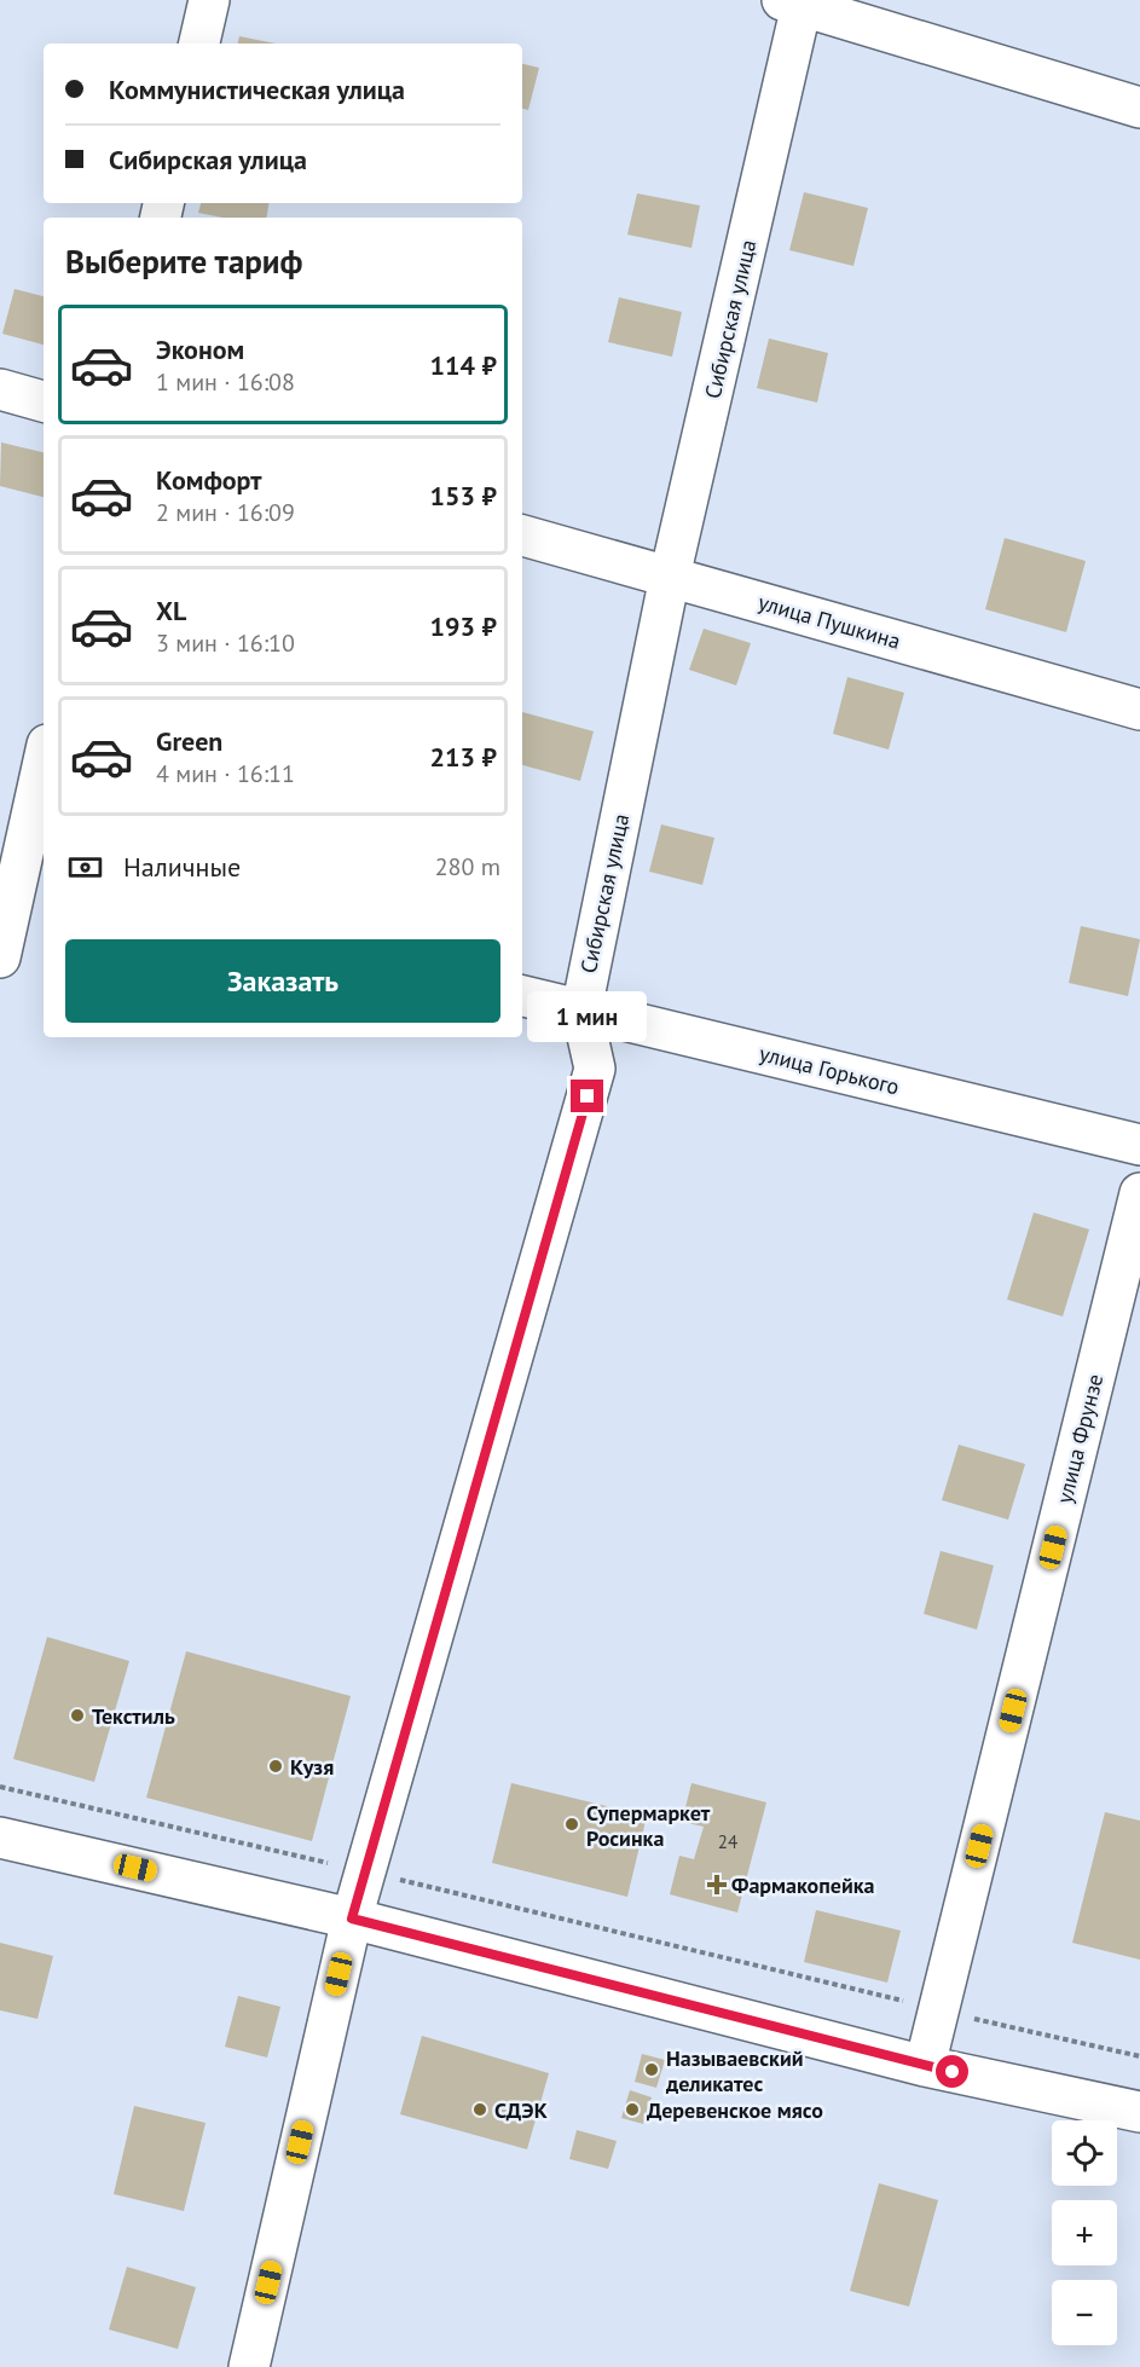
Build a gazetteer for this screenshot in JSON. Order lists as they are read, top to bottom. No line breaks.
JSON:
{"streets":{"street":["Сибирская улица","улица Пушкина","улица Горького","улица Фрунзе"]},"crossings":[["Сибирская улица","улица Пушкина"],["Сибирская улица","улица Горького"]],"places":{"other":["Текстиль","Кузя","Супермаркет Росинка","Называевский деликатес","СДЭК","Деревенское мясо"],"health":["Фармакопейка"]},"house_numbers":["24"],"page":{"banner":["Коммунистическая улица","Сибирская улица"],"heading":"Выберите тариф","list":[{"name":"Эконом","note":"1 мин · 16:08","value":"114 ₽"},{"name":"Комфорт","note":"2 мин · 16:09","value":"153 ₽"},{"name":"XL","note":"3 мин · 16:10","value":"193 ₽"},{"name":"Green","note":"4 мин · 16:11","value":"213 ₽"}],"pay":["Наличные","280 m"],"buttons":"Заказать","bubble":"1 мин","map_buttons":["+","−"]}}
